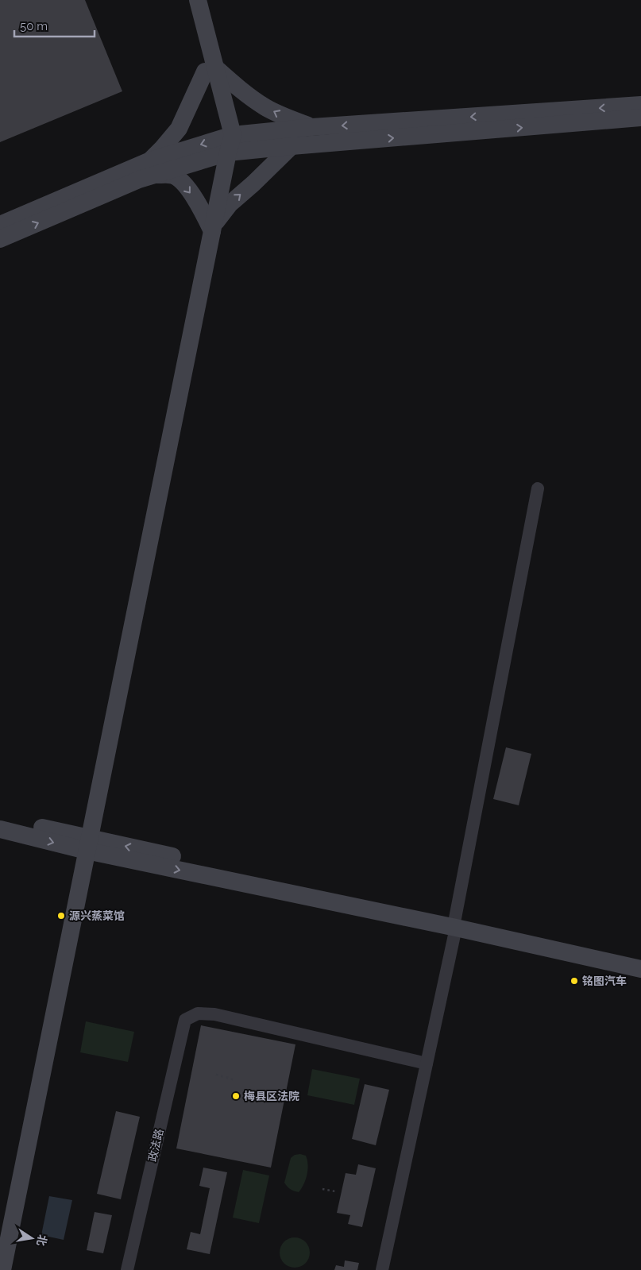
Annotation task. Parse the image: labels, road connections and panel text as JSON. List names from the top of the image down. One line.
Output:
{"streets":{"street":["政法路"]},"places":["源兴蒸菜馆","铭图汽车","梅县区法院"],"scale_bar":"50 m","north":"right"}
